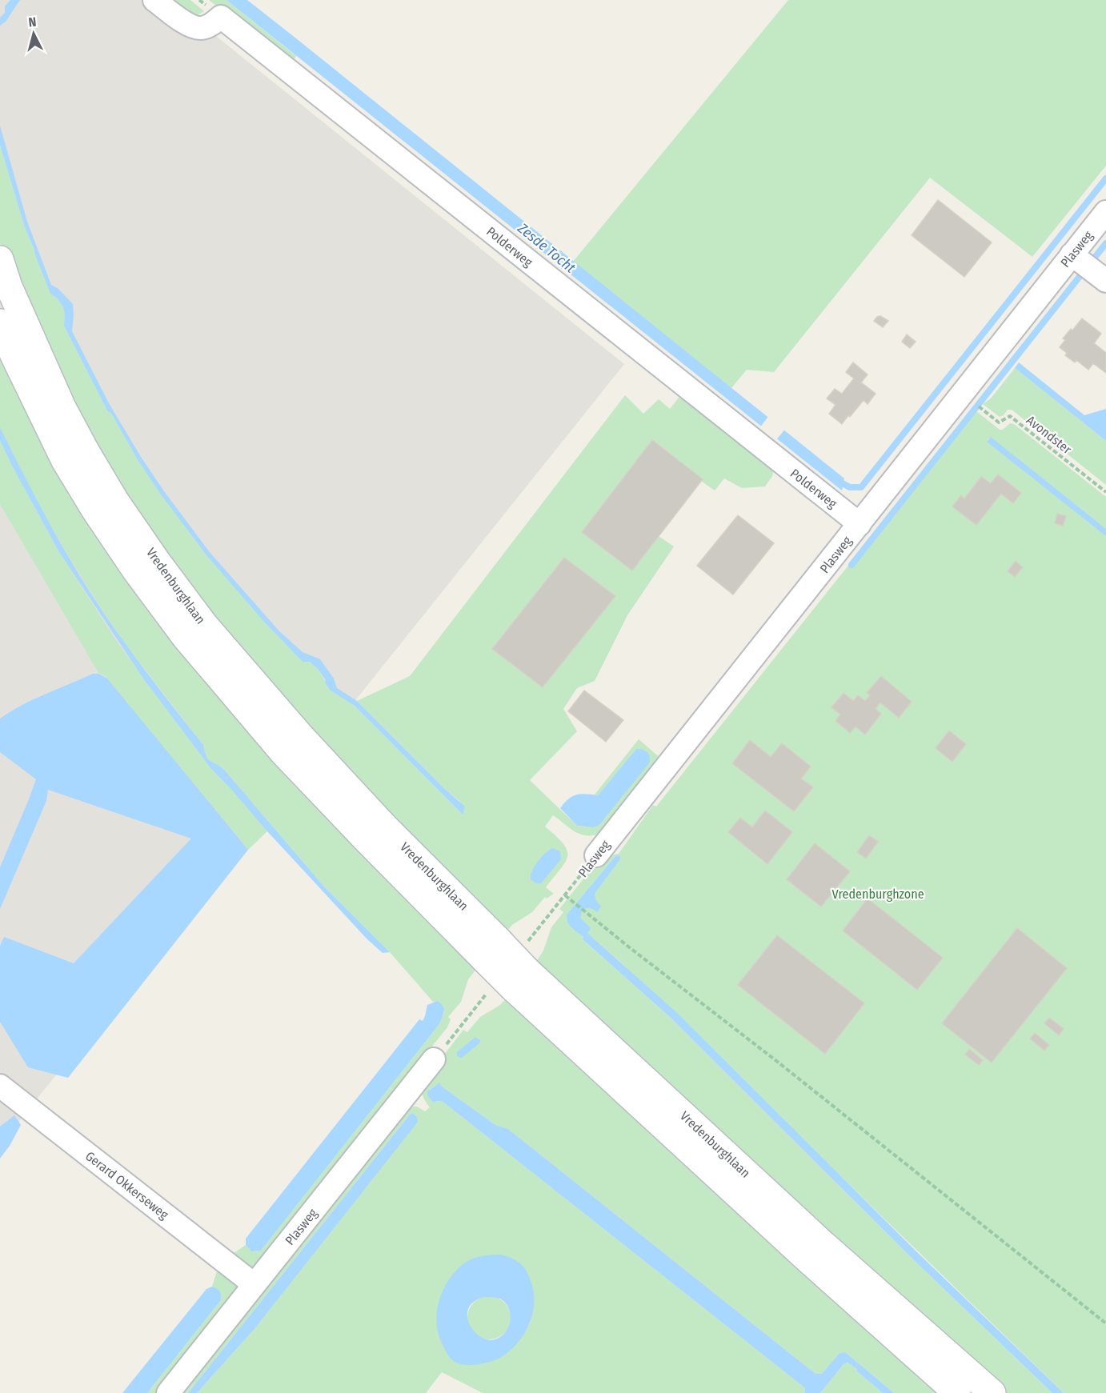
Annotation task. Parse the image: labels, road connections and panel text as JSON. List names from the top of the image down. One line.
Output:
{"streets":{"street":["Polderweg","Plasweg","Vredenburghlaan","Gerard Okkerseweg"],"path":["Avondster"]},"crossings":[["Polderweg","Plasweg"],["Plasweg","Gerard Okkerseweg"]],"water":["Zesde Tocht"],"parks":["Vredenburghzone"],"north":"top"}
